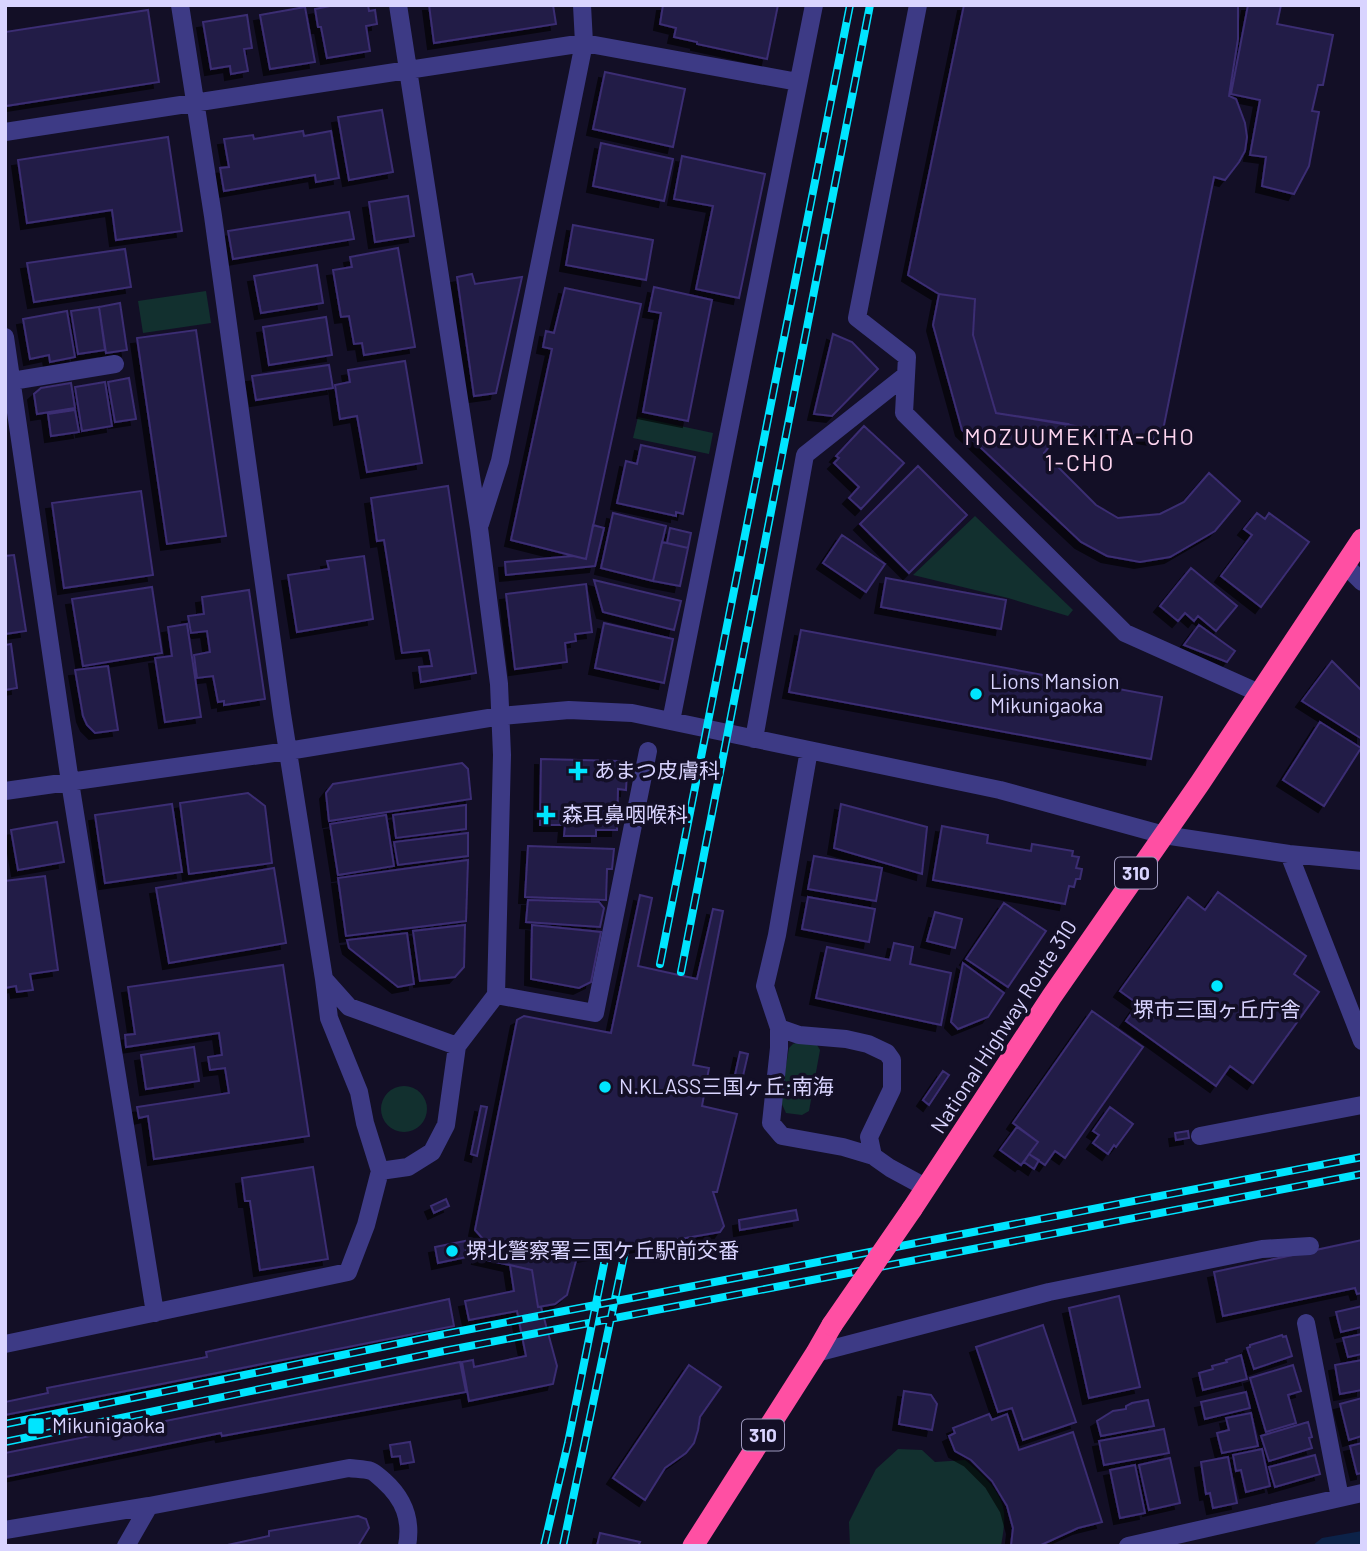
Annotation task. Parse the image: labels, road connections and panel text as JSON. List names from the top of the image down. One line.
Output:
{"streets":{"highway":["310","National Highway Route 310"]},"districts":["MOZUUMEKITA-CHO 1-CHO"],"places":{"other":["Lions Mansion Mikunigaoka","堺市三国ヶ丘庁舎","N.KLASS三国ヶ丘;南海","堺北警察署三国ケ丘駅前交番"],"health":["あまつ皮膚科","森耳鼻咽喉科"],"transit":["Mikunigaoka"]}}
